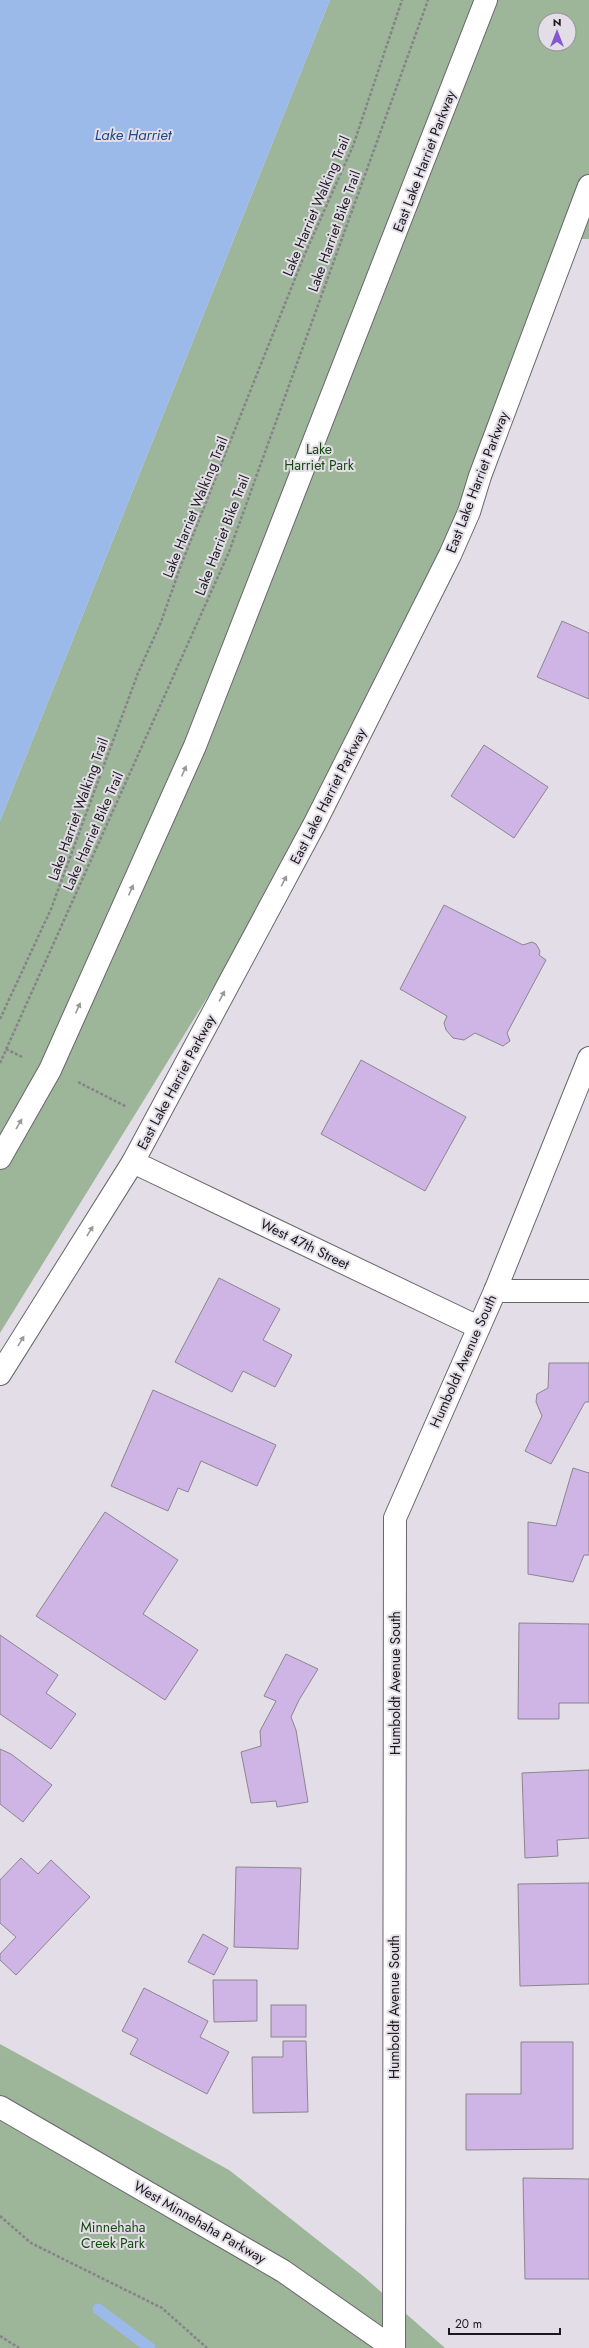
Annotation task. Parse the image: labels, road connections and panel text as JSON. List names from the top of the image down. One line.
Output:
{"streets":{"street":["East Lake Harriet Parkway","West 47th Street","Humboldt Avenue South","West Minnehaha Parkway"],"path":["Lake Harriet Walking Trail","Lake Harriet Bike Trail"]},"crossings":[["East Lake Harriet Parkway","West 47th Street"],["West 47th Street","Humboldt Avenue South"],["Humboldt Avenue South","West Minnehaha Parkway"]],"one_way":["East Lake Harriet Parkway"],"water":["Lake Harriet"],"parks":["Lake Harriet Park","Minnehaha Creek Park"],"scale_bar":"20 m","north":"top"}
